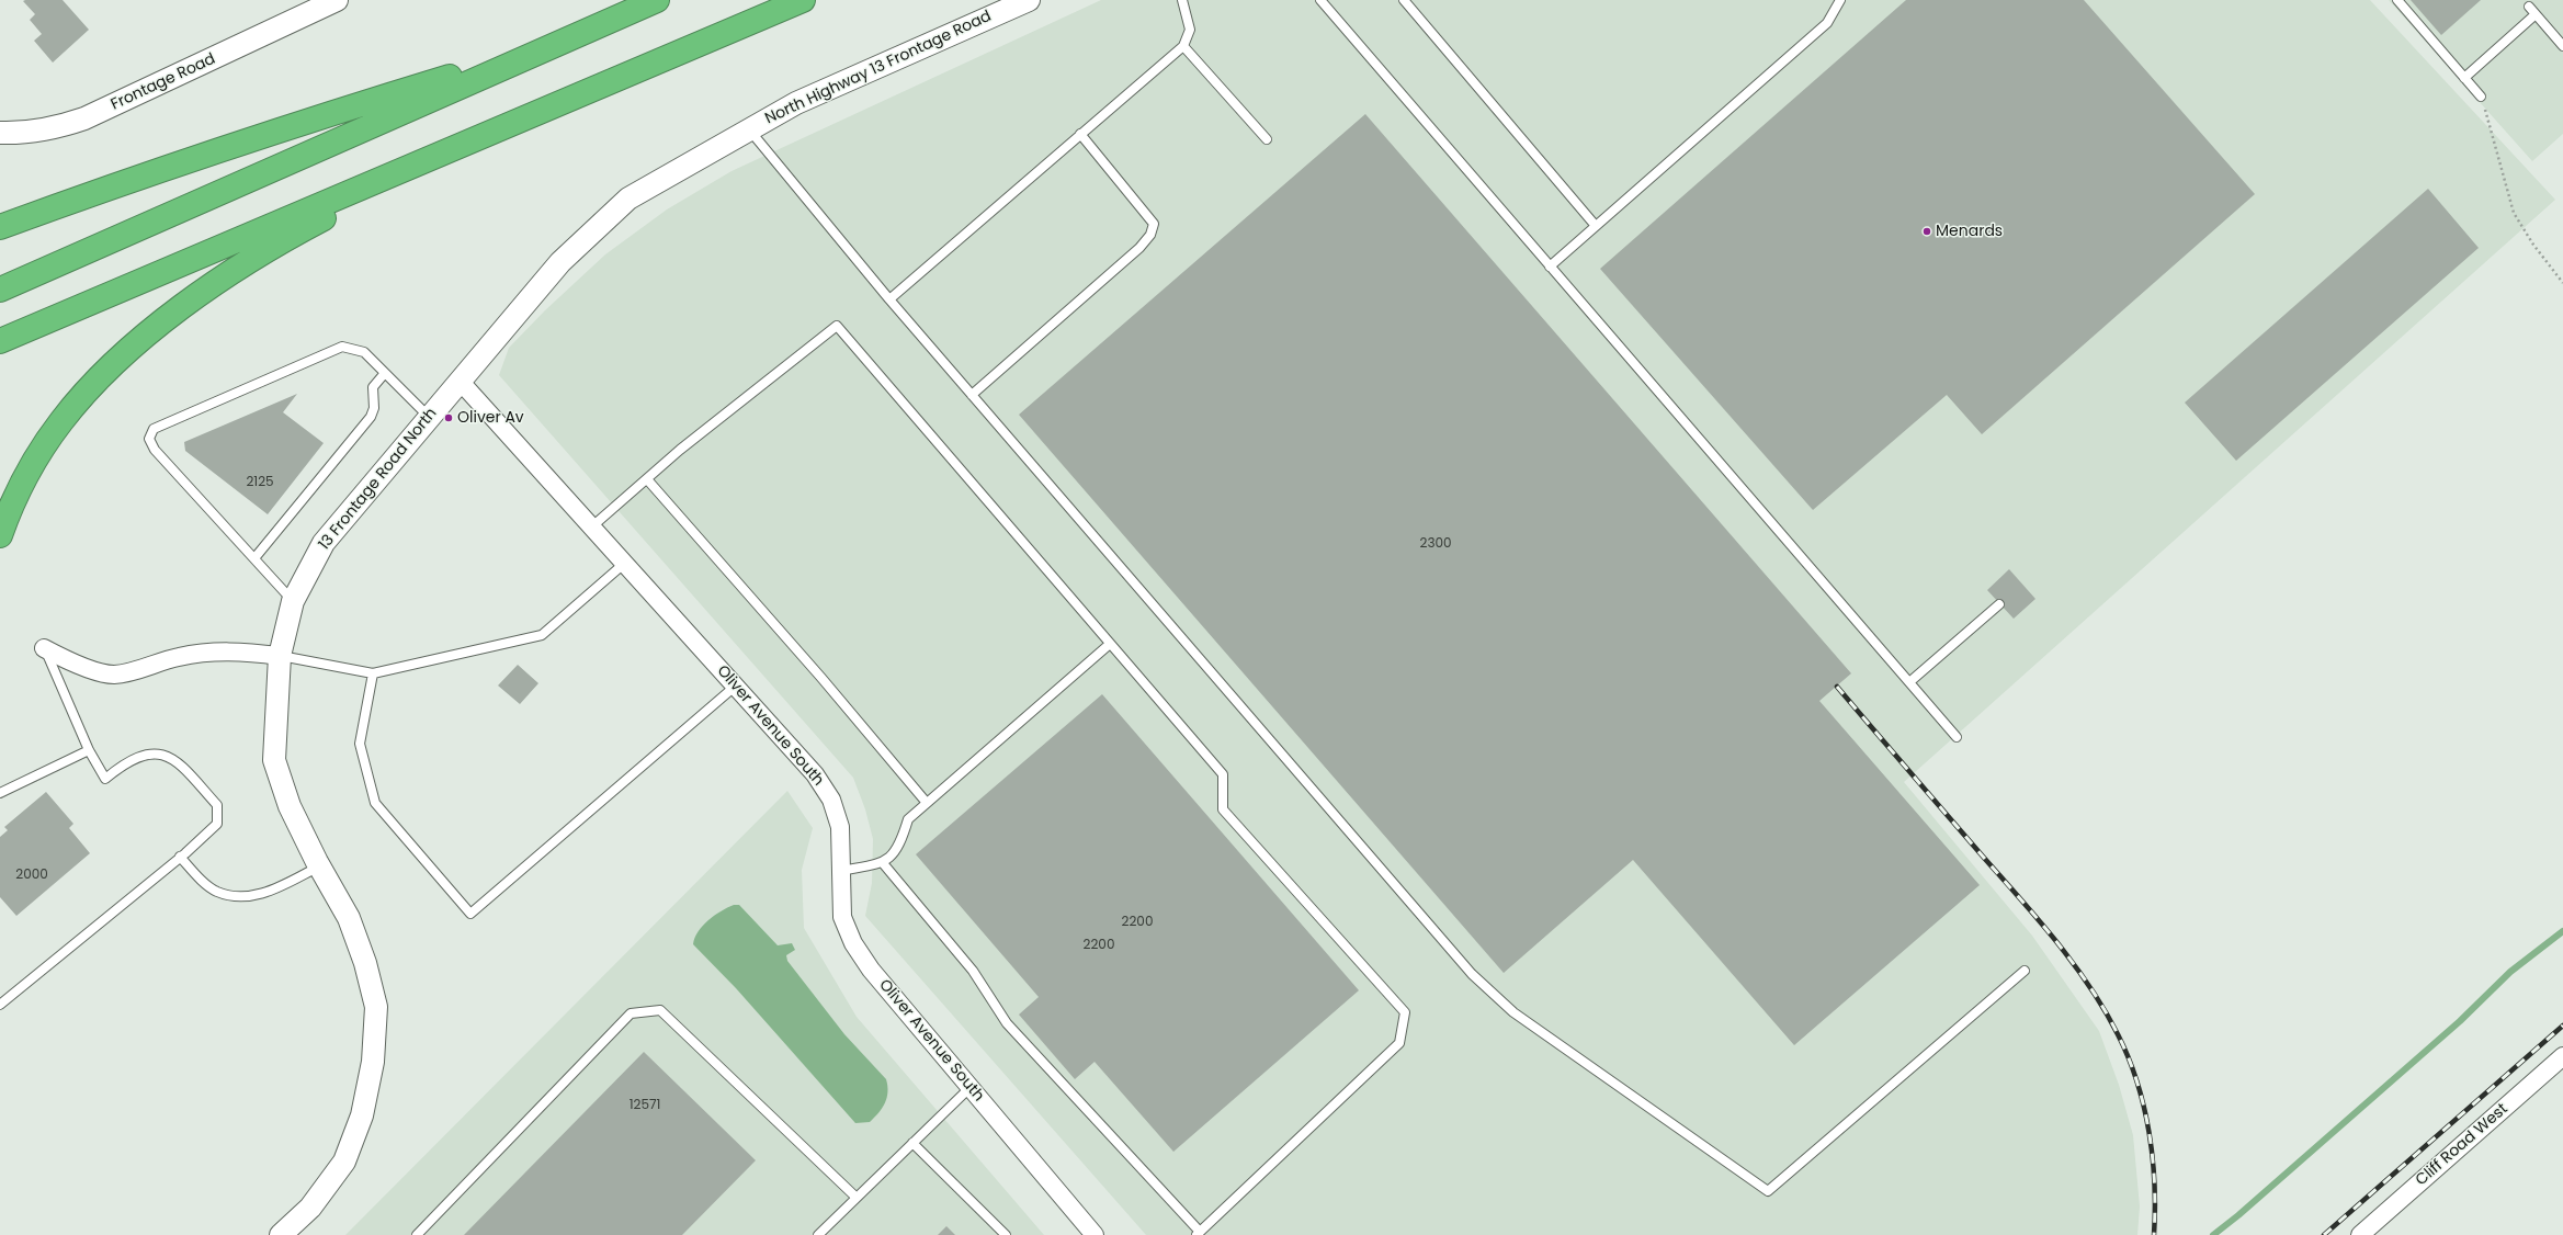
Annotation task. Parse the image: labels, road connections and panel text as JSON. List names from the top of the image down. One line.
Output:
{"streets":{"street":["North Highway 13 Frontage Road","Frontage Road","13 Frontage Road North","Oliver Avenue South","Cliff Road West"]},"crossings":[["North Highway 13 Frontage Road","13 Frontage Road North"],["13 Frontage Road North","Oliver Avenue South"]],"places":["Menards","Oliver Av"],"house_numbers":["2125","2300","2000","2200","2200","12571"]}
